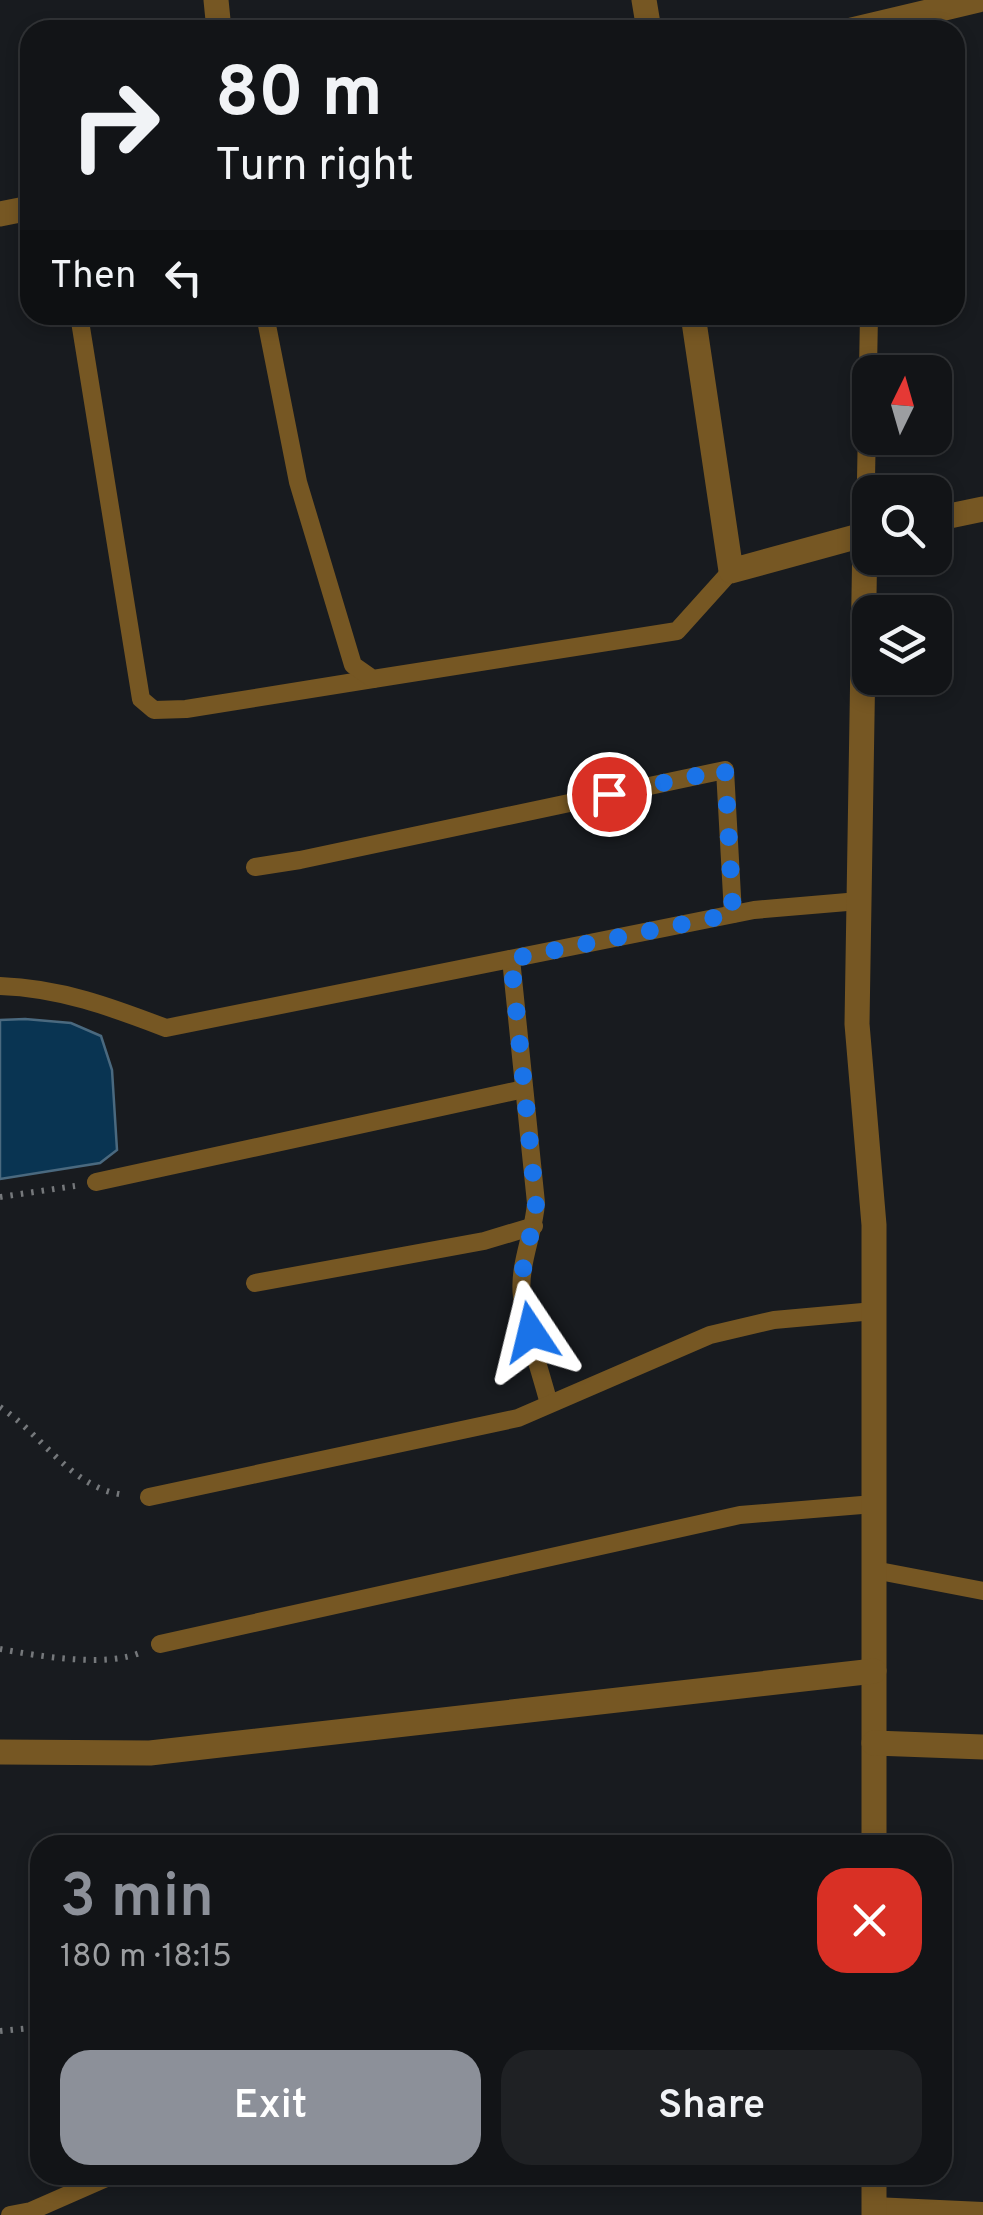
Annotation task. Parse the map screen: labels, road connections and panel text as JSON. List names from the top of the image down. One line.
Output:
{"north":"top","page":{"turn":["80 m","Turn right"],"then":"Then","heading":["3 min","180 m · 18:15"],"buttons":["Exit","Share"]}}
